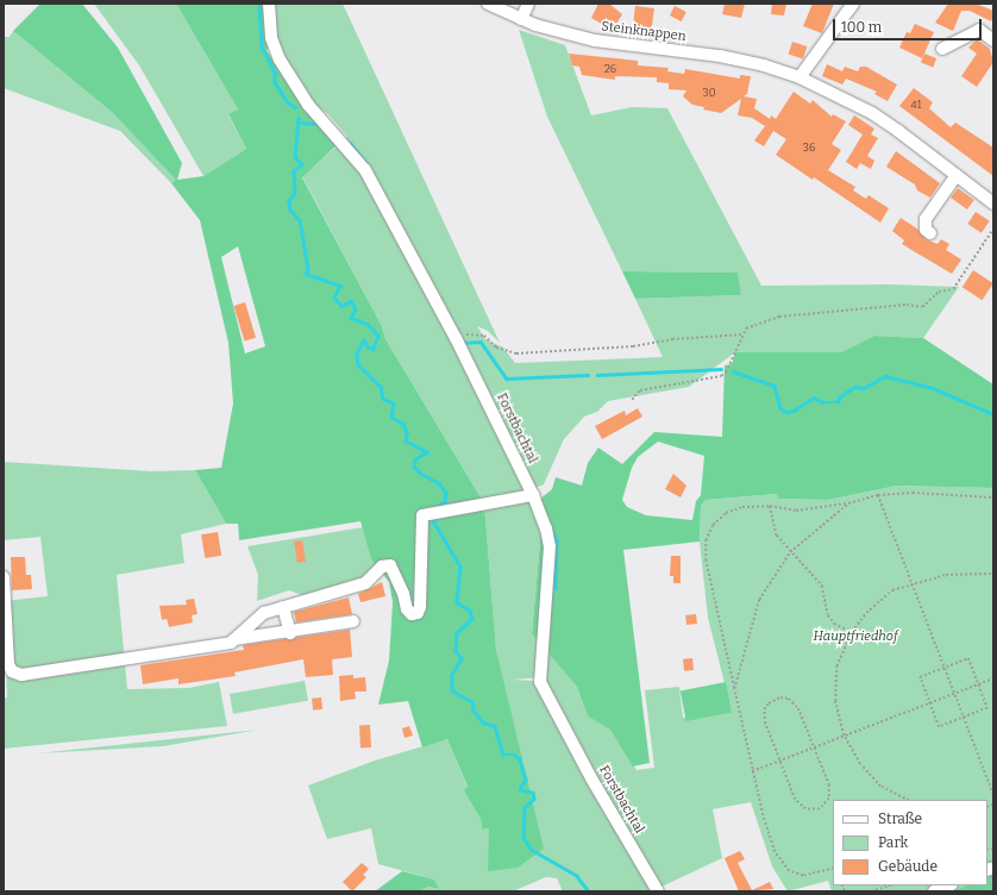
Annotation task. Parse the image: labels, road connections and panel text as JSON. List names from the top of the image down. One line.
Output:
{"streets":{"street":["Steinknappen","Forstbachtal"]},"parks":["Hauptfriedhof"],"house_numbers":["26","30","41","36"],"legend":["Straße","Park","Gebäude"],"scale_bar":"100 m"}
